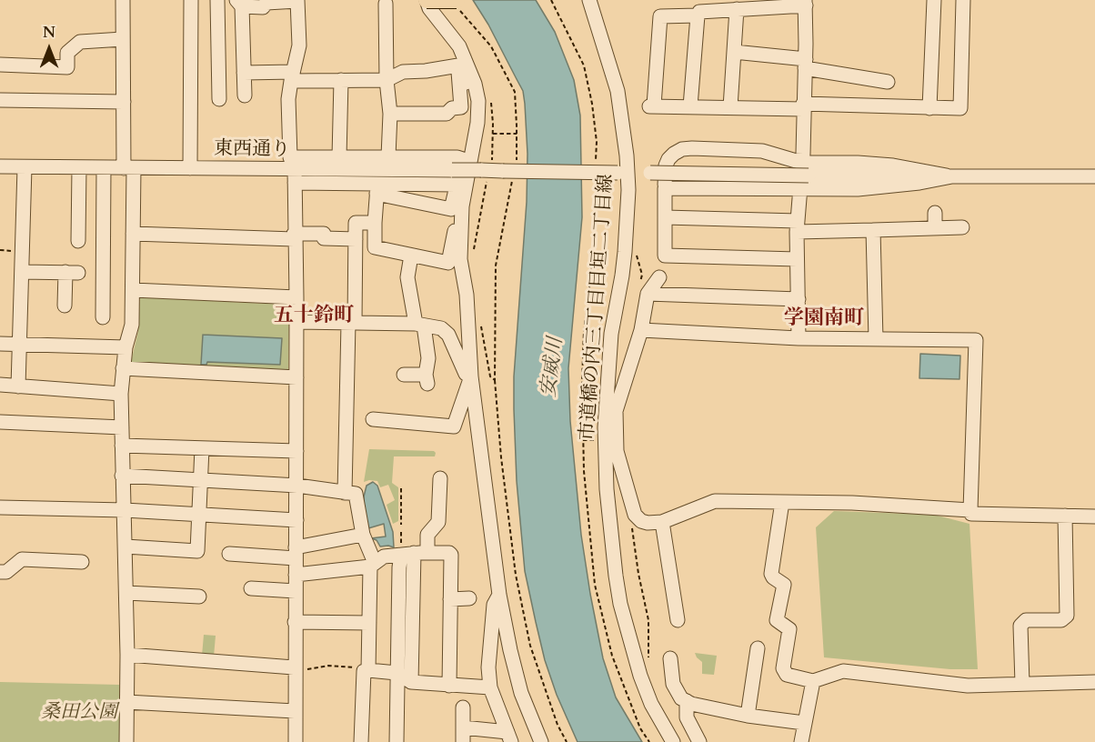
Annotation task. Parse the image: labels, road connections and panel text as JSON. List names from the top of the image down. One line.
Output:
{"streets":{"street":["東西通り","市道橋の内三丁目目垣二丁目線"]},"crossings":[["東西通り","市道橋の内三丁目目垣二丁目線"]],"districts":["五十鈴町","学園南町"],"water":["安威川"],"parks":["桑田公園"],"north":"top"}
